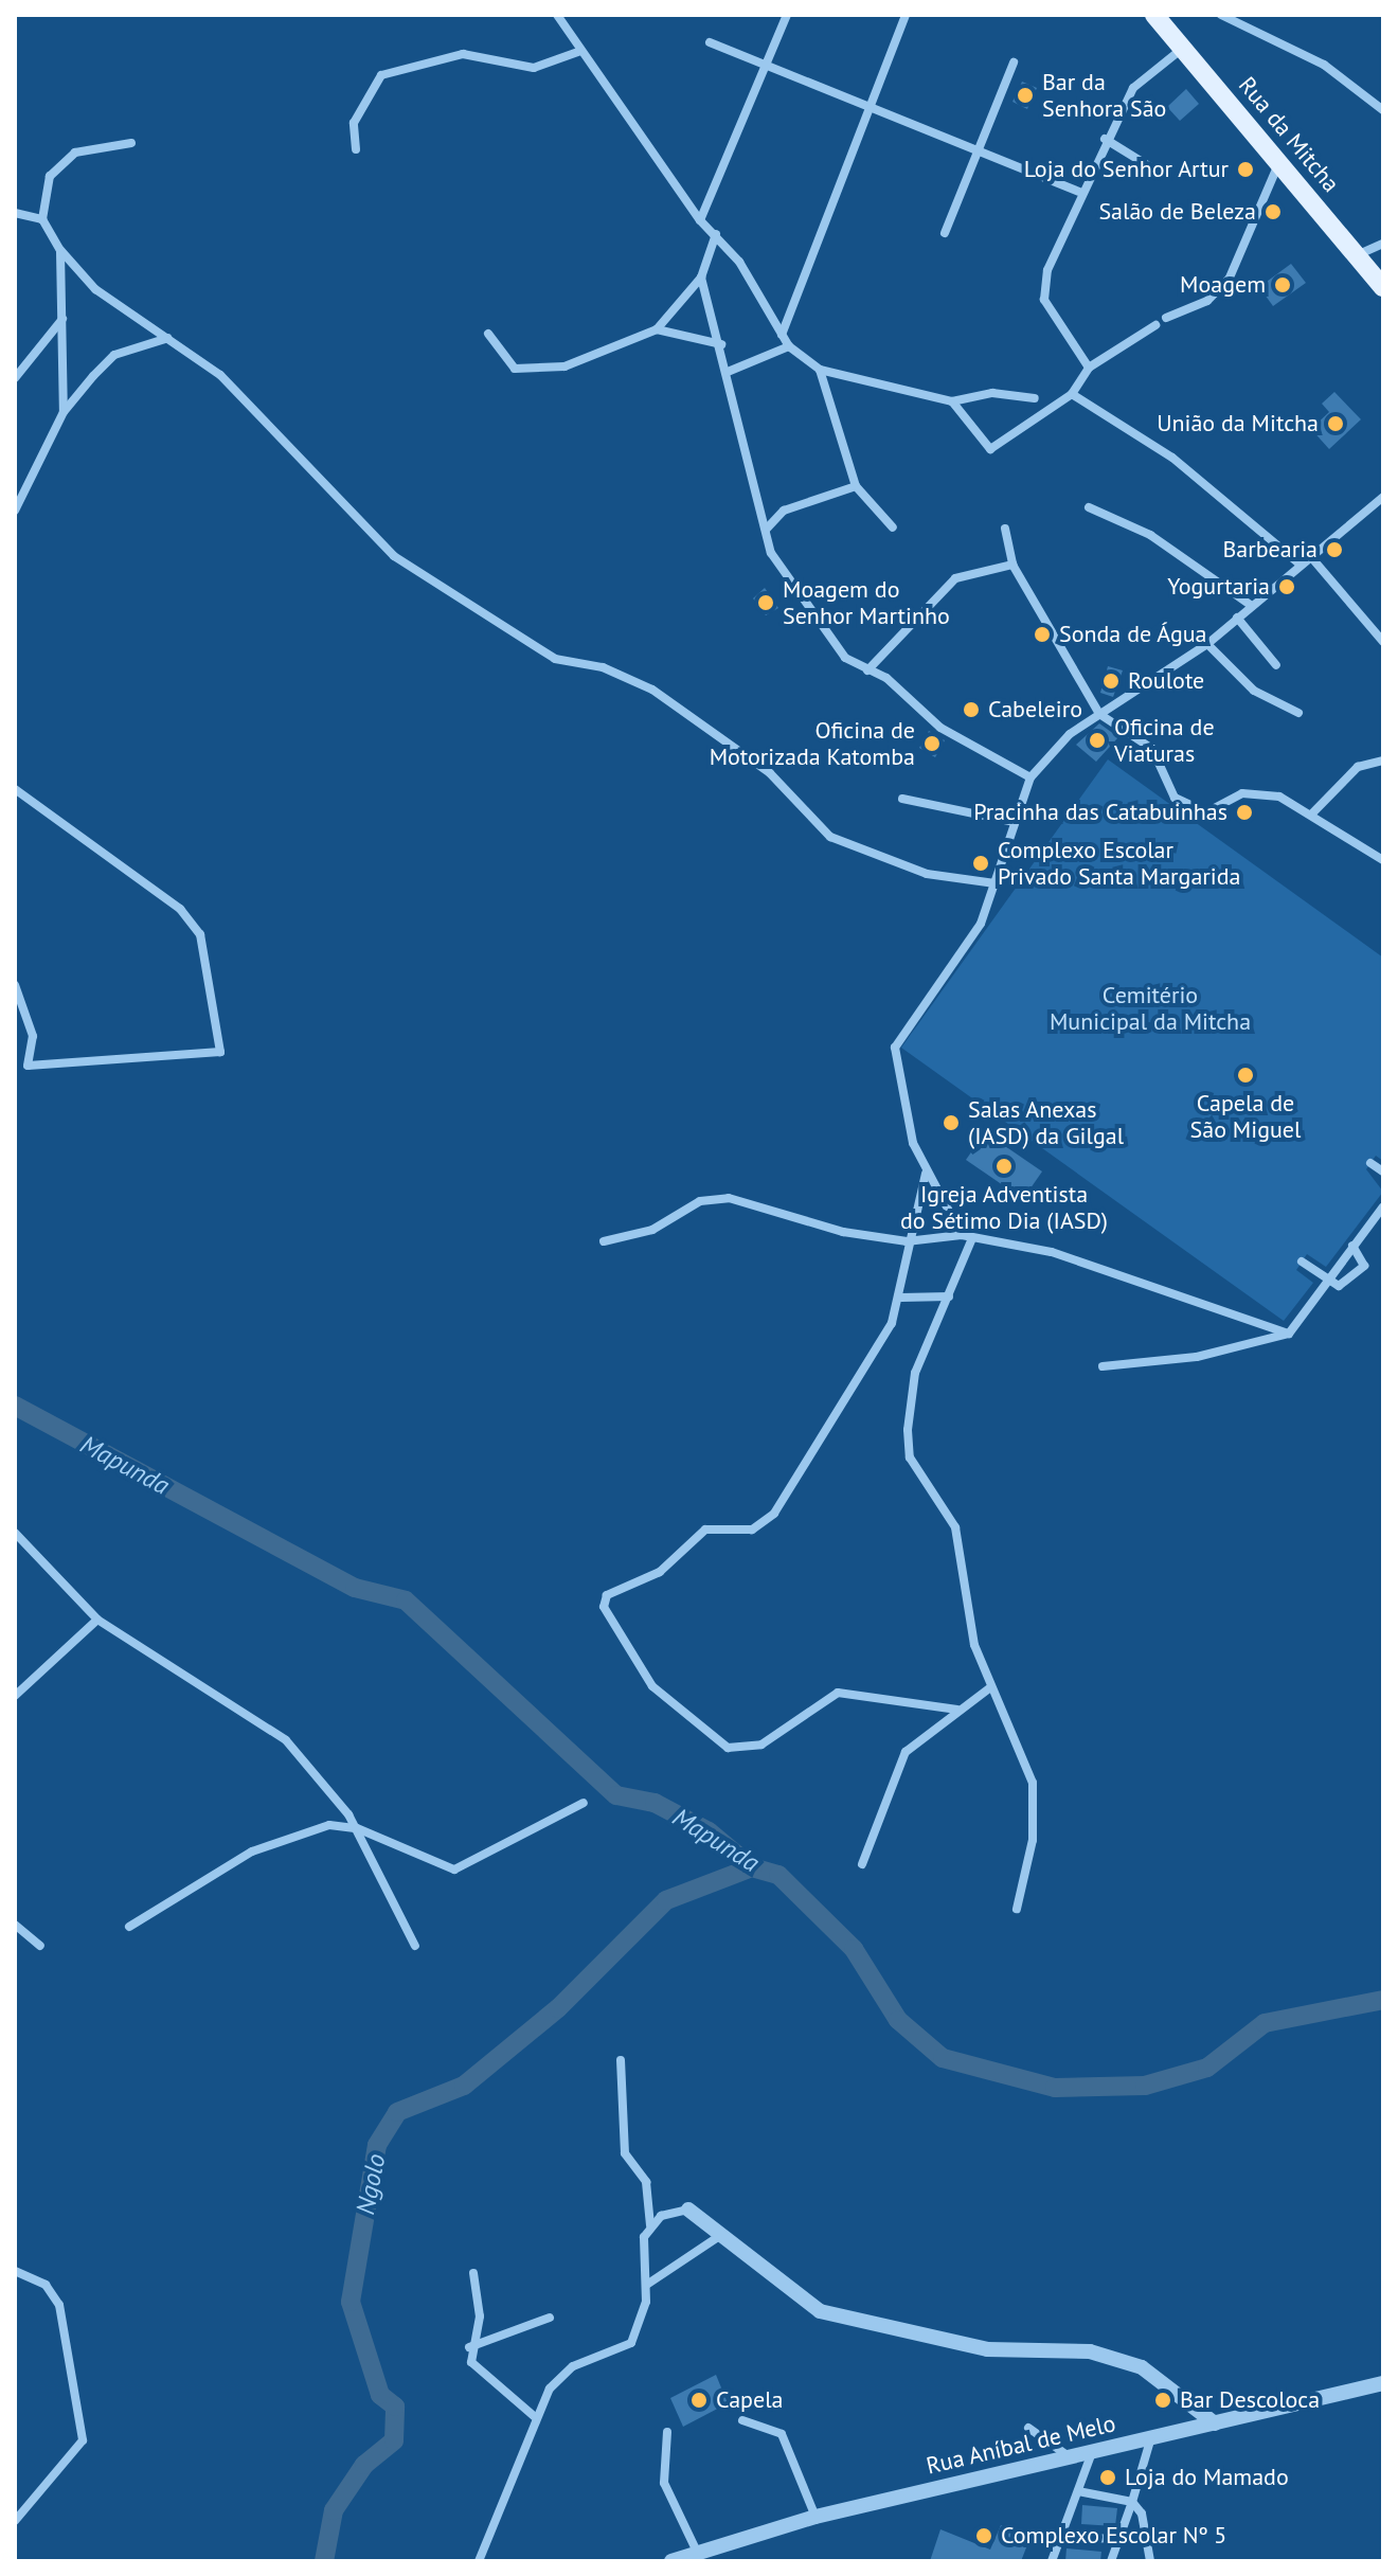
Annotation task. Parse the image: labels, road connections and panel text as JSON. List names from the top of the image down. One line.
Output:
{"streets":{"main road":["Rua da Mitcha"],"street":["Rua Aníbal de Melo"]},"water":["Mapunda","Ngolo"],"parks":["Cemitério Municipal da Mitcha"],"places":["Bar da Senhora São","Loja do Senhor Artur","Salão de Beleza","Moagem","União da Mitcha","Barbearia","Yogurtaria","Moagem do Senhor Martinho","Sonda de Água","Roulote","Cabeleiro","Oficina de Viaturas","Oficina de Motorizada Katomba","Pracinha das Catabuinhas","Complexo Escolar Privado Santa Margarida","Capela de São Miguel","Salas Anexas (IASD) da Gilgal","Igreja Adventista do Sétimo Dia (IASD)","Capela","Bar Descoloca","Loja do Mamado","Complexo Escolar Nº 5"]}
